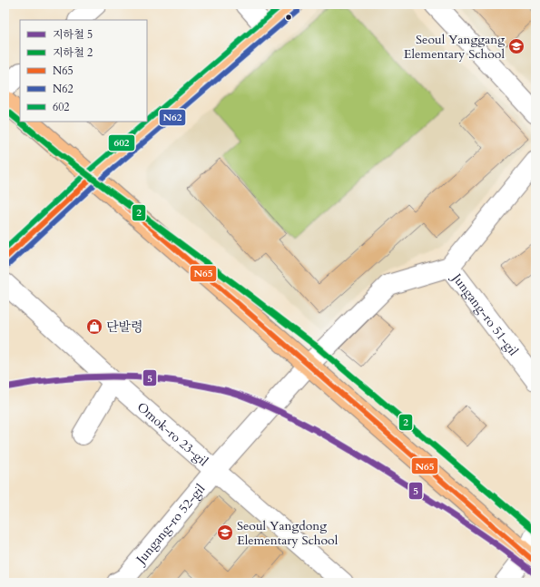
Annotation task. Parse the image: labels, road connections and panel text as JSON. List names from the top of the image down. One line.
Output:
{"streets":{"street":["Jungang-ro 51-gil","Omok-ro 23-gil","Jungang-ro 52-gil"]},"crossings":[["Jungang-ro 51-gil","Jungang-ro 52-gil"],["Omok-ro 23-gil","Jungang-ro 52-gil"]],"places":{"school or university":["Seoul Yanggang Elementary School","Seoul Yangdong Elementary School"],"shop":["단발령"]},"lines":["transit line 602","transit line N62","metro line 2","transit line N65","metro line 5"],"legend":["지하철 5","지하철 2","N65","N62","602"]}
